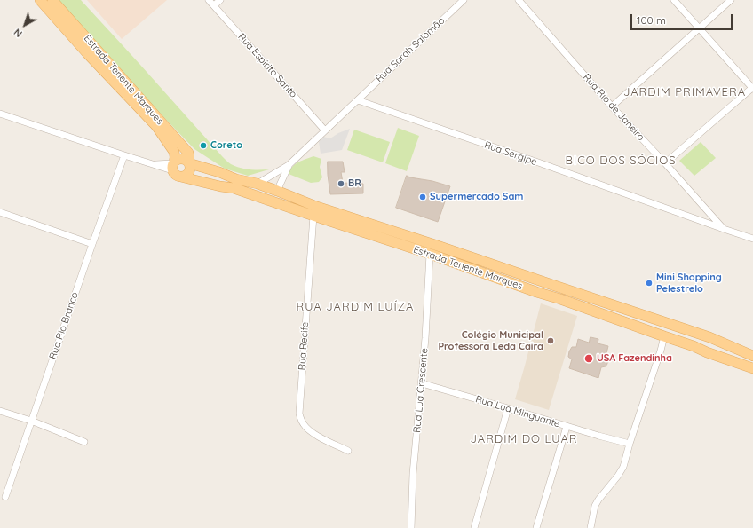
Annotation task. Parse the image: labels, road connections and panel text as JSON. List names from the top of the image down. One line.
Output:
{"streets":{"main road":["Estrada Tenente Marques"],"street":["Rua Sarah Salomão","Rua Espírito Santo","Rua Rio de Janeiro","Rua Sergipe","Rua Rio Branco","Rua Recife","Rua Lua Crescente","Rua Lua Minguante"]},"crossings":[["Rua Sarah Salomão","Rua Sergipe"],["Estrada Tenente Marques","Rua Recife"],["Estrada Tenente Marques","Rua Lua Crescente"],["Rua Rio de Janeiro","Rua Sergipe"],["Rua Lua Crescente","Rua Lua Minguante"]],"districts":["JARDIM PRIMAVERA","BICO DOS SÓCIOS","RUA JARDIM LUÍZA","JARDIM DO LUAR"],"places":["Coreto","BR","Supermercado Sam","Mini Shopping Pelestrelo","Colégio Municipal Professora Leda Caira","USA Fazendinha"],"scale_bar":"100 m","north":"bottom left"}
